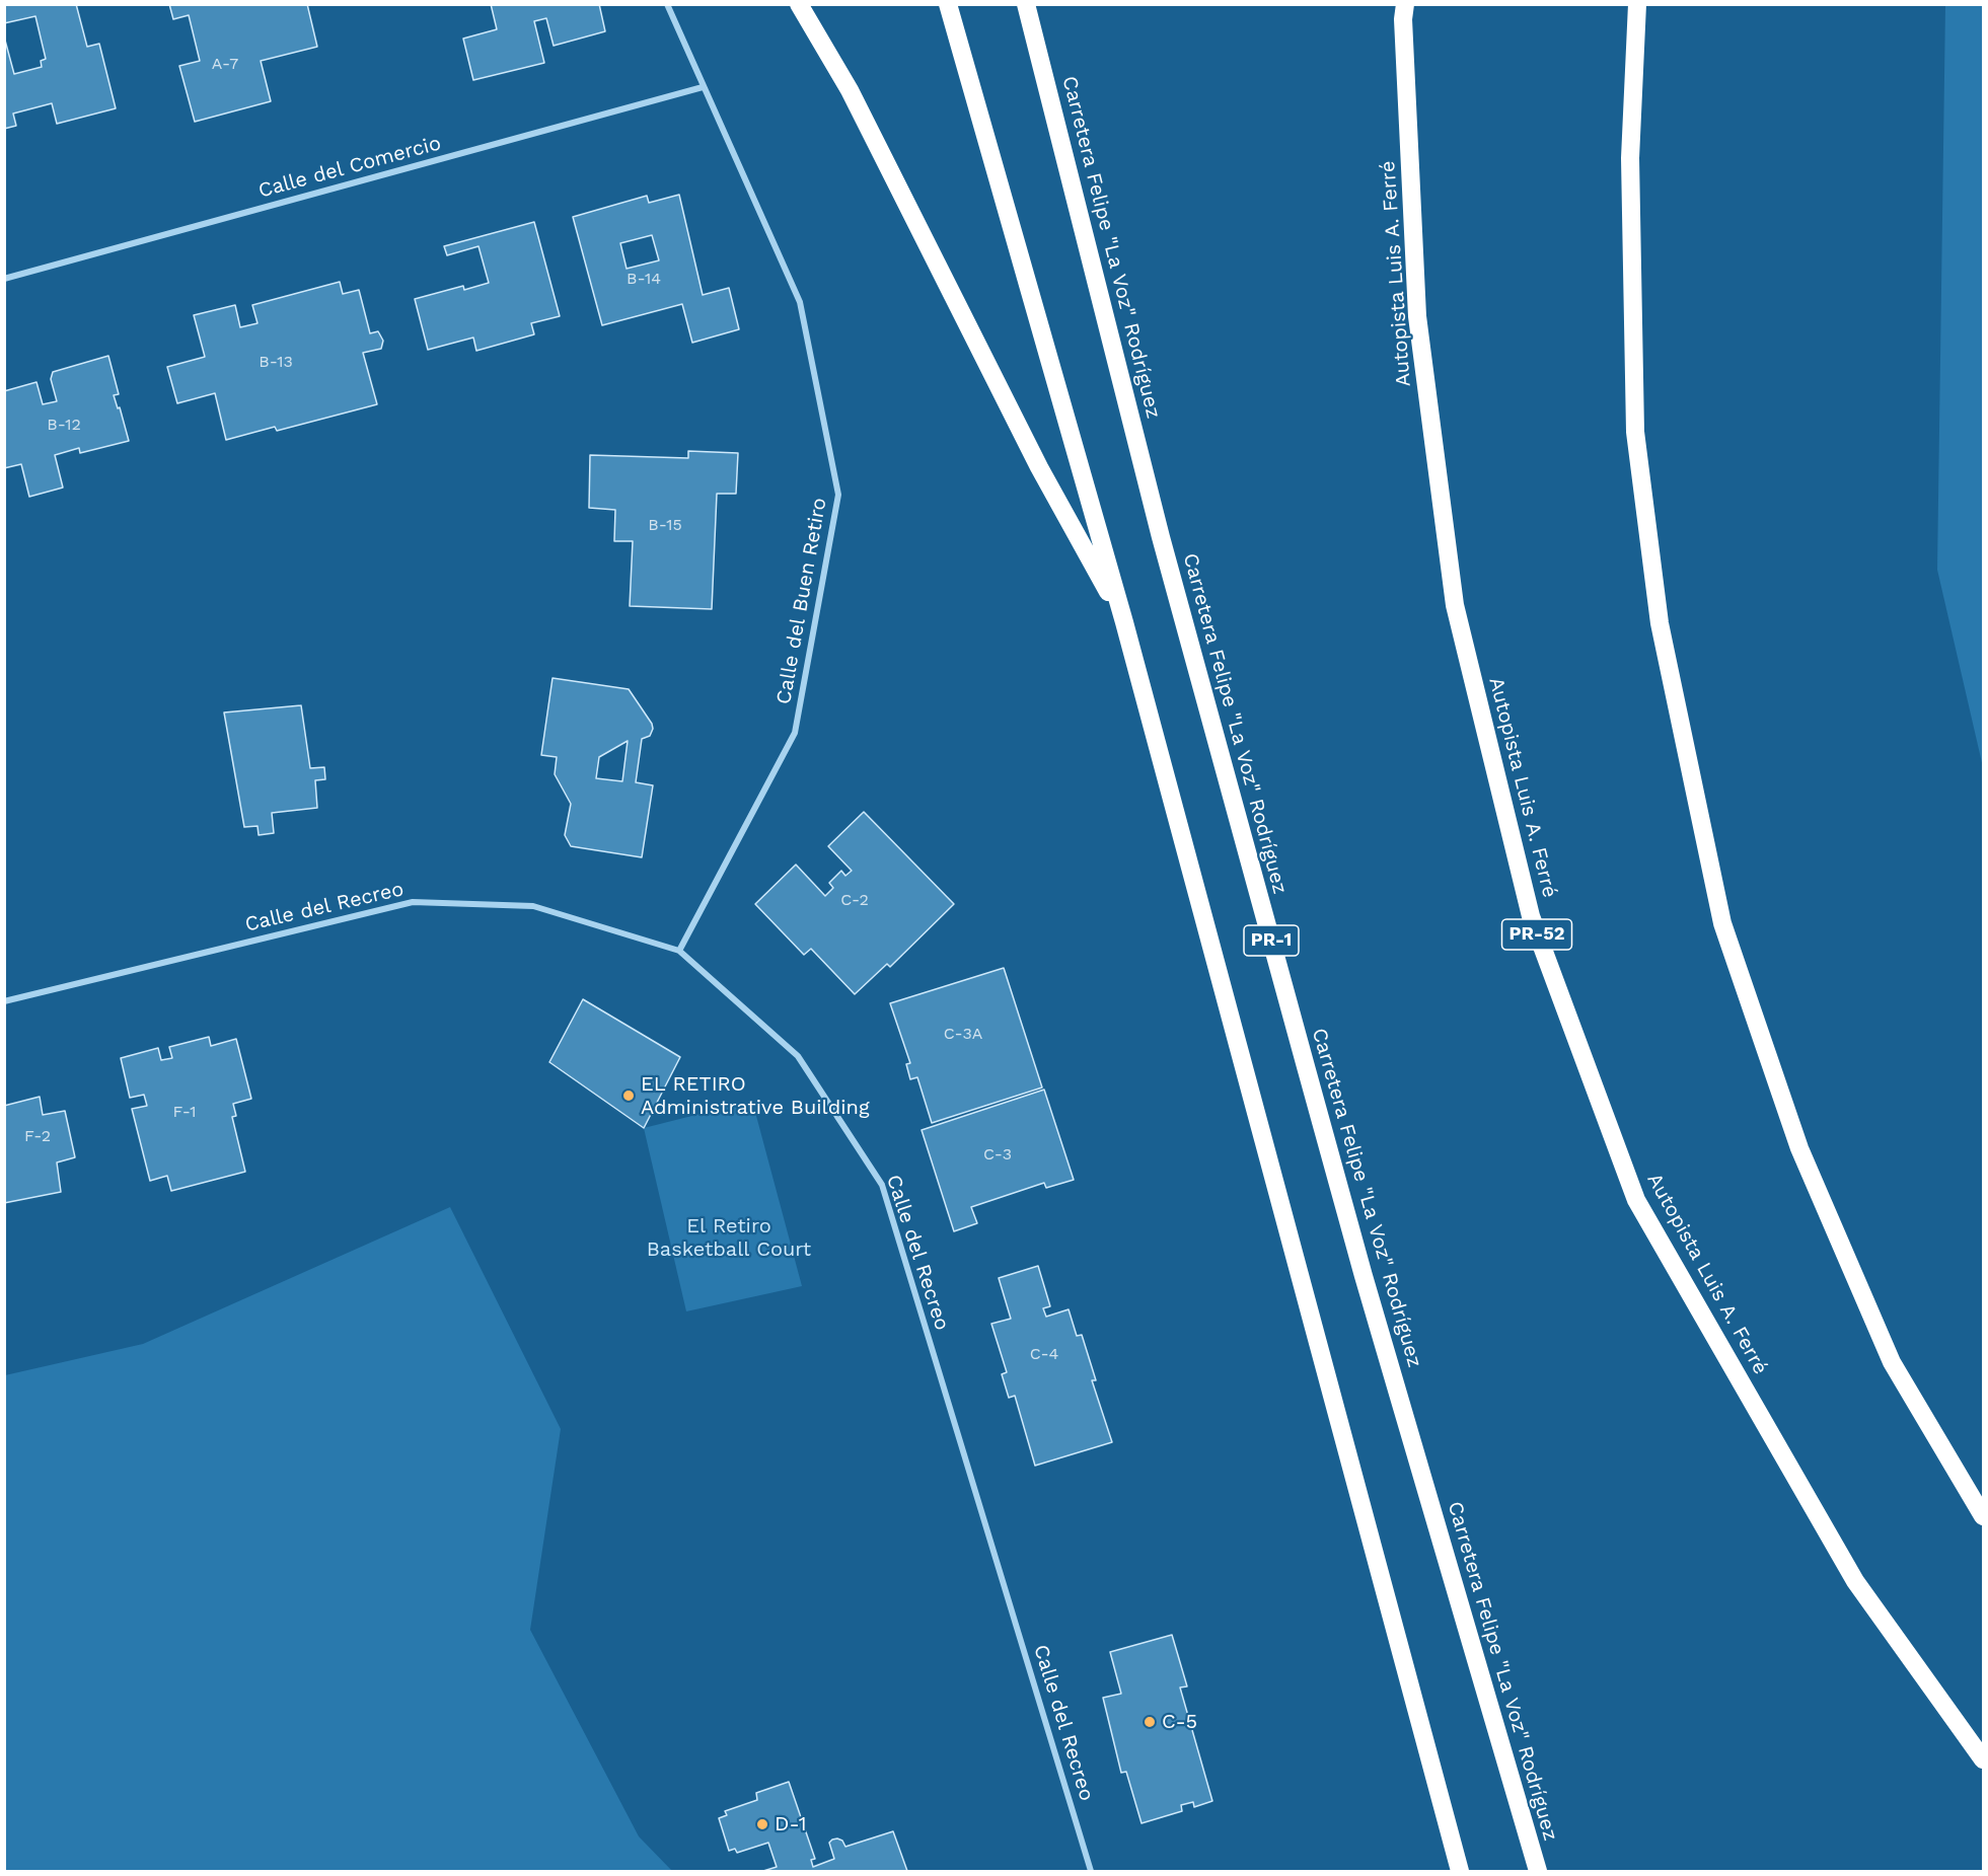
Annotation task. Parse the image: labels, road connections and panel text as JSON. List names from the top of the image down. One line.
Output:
{"streets":{"highway":["Carretera Felipe \"La Voz\" Rodríguez","Autopista Luis A. Ferré","PR-52","PR-1"],"street":["Calle del Comercio","Calle del Buen Retiro","Calle del Recreo"]},"crossings":[["Calle del Comercio","Calle del Buen Retiro"],["Calle del Buen Retiro","Calle del Recreo"]],"parks":["El Retiro Basketball Court"],"places":["EL RETIRO Administrative Building","C-5","D-1"],"house_numbers":["A-7","B-14","B-13","B-12","B-15","C-2","C-3A","F-1","F-2","C-3","C-4"]}
